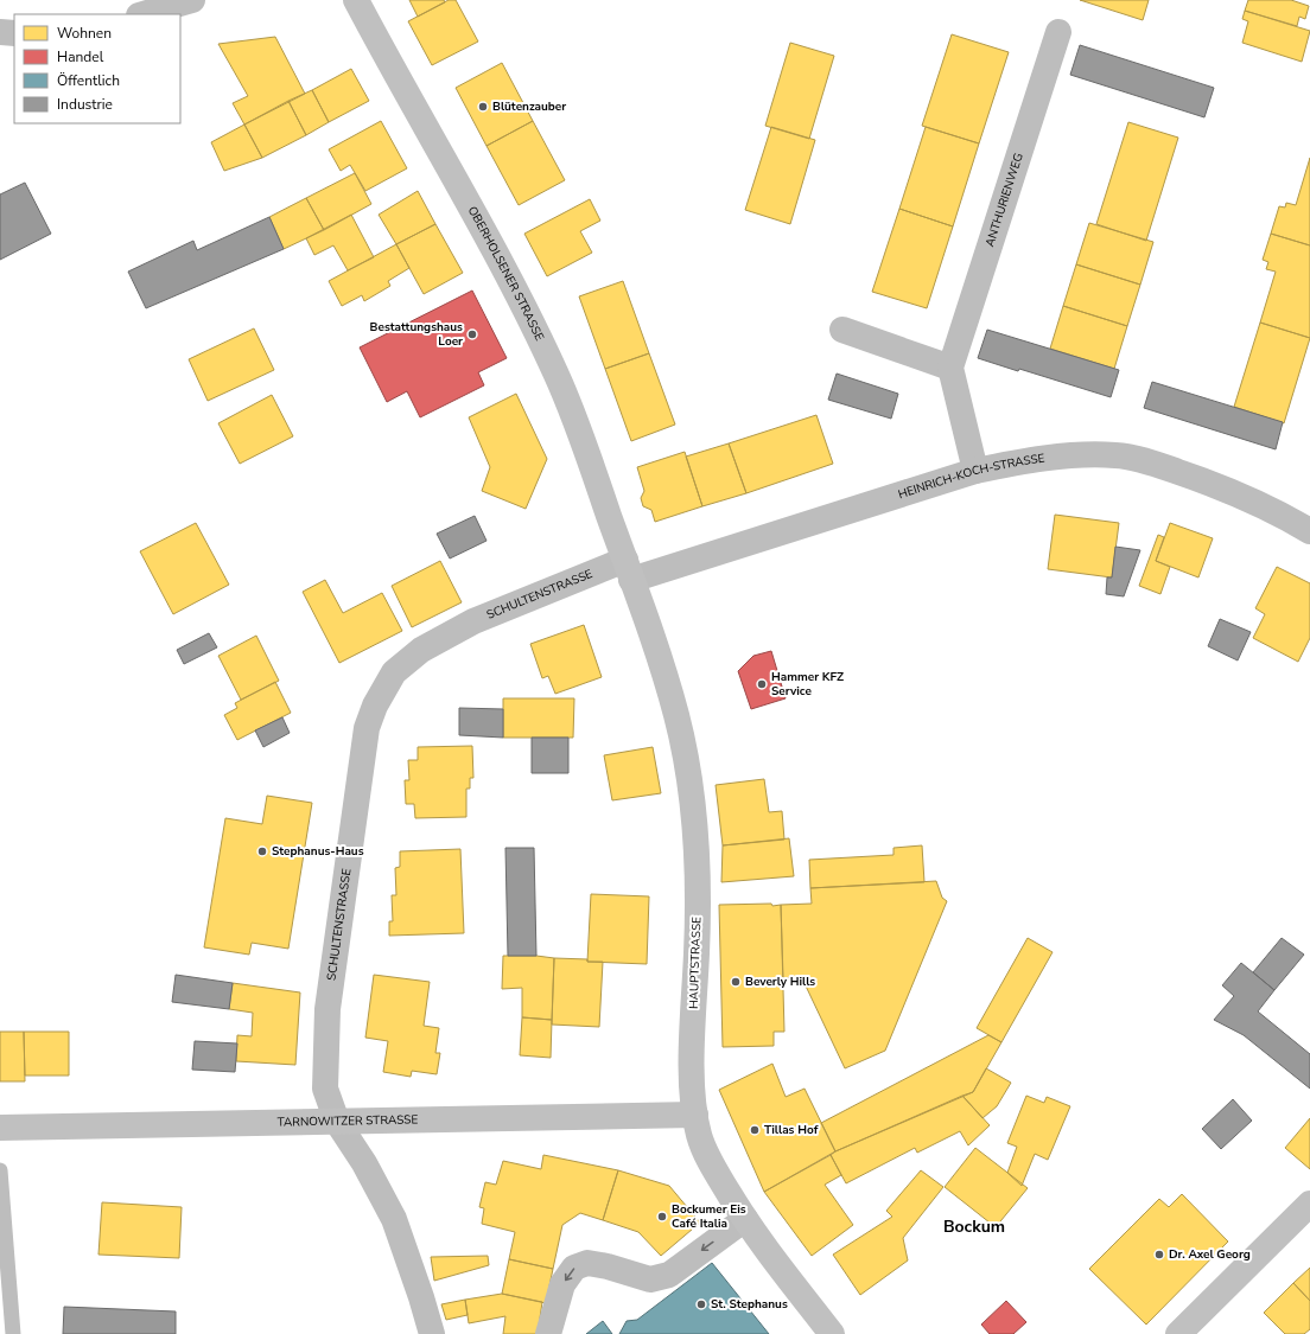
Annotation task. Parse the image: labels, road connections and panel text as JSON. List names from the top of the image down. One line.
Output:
{"streets":{"main road":["OBERHOLSENER STRASSE","HAUPTSTRASSE","TARNOWITZER STRASSE"],"street":["ANTHURIENWEG","HEINRICH-KOCH-STRASSE","SCHULTENSTRASSE"]},"crossings":[["OBERHOLSENER STRASSE","HEINRICH-KOCH-STRASSE"],["OBERHOLSENER STRASSE","SCHULTENSTRASSE"],["OBERHOLSENER STRASSE","HAUPTSTRASSE"],["HEINRICH-KOCH-STRASSE","SCHULTENSTRASSE"],["HEINRICH-KOCH-STRASSE","HAUPTSTRASSE"],["SCHULTENSTRASSE","HAUPTSTRASSE"],["SCHULTENSTRASSE","TARNOWITZER STRASSE"],["HAUPTSTRASSE","TARNOWITZER STRASSE"]],"districts":["Bockum"],"places":["Blütenzauber","Bestattungshaus Loer","Hammer KFZ Service","Stephanus-Haus","Beverly Hills","Tillas Hof","Bockumer Eis Café Italia","Dr. Axel Georg","St. Stephanus"],"legend":["Wohnen","Handel","Öffentlich","Industrie"]}
